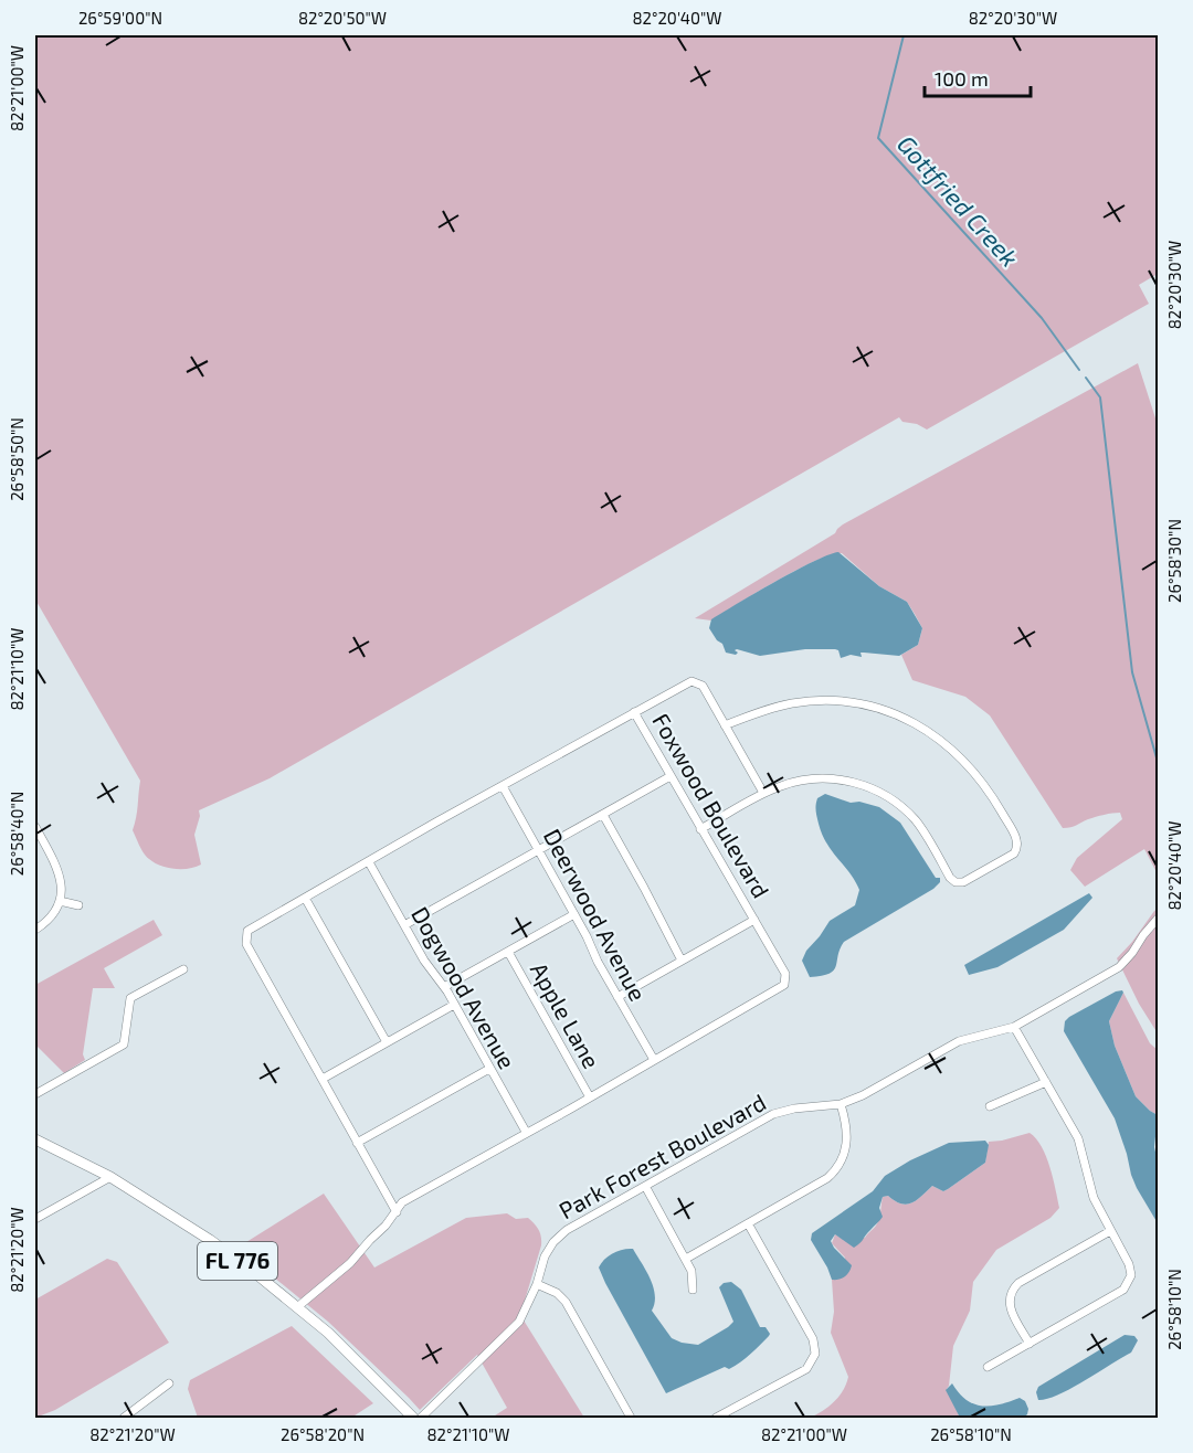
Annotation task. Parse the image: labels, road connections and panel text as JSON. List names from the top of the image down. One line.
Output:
{"streets":{"main road":["FL 776"],"street":["Foxwood Boulevard","Deerwood Avenue","Dogwood Avenue","Apple Lane","Park Forest Boulevard"]},"crossings":[["Foxwood Boulevard","Deerwood Avenue"],["Foxwood Boulevard","Dogwood Avenue"],["Foxwood Boulevard","Apple Lane"],["Foxwood Boulevard","FL 776"]],"water":["Gottfried Creek"],"scale_bar":"100 m","coordinates":["26°59'00\"N","82°20'50\"W","82°20'40\"W","82°20'30\"W","82°21'00\"W","26°58'50\"N","26°58'30\"N","82°21'10\"W","26°58'40\"N","82°21'20\"W","26°58'10\"N","26°58'20\"N"]}
